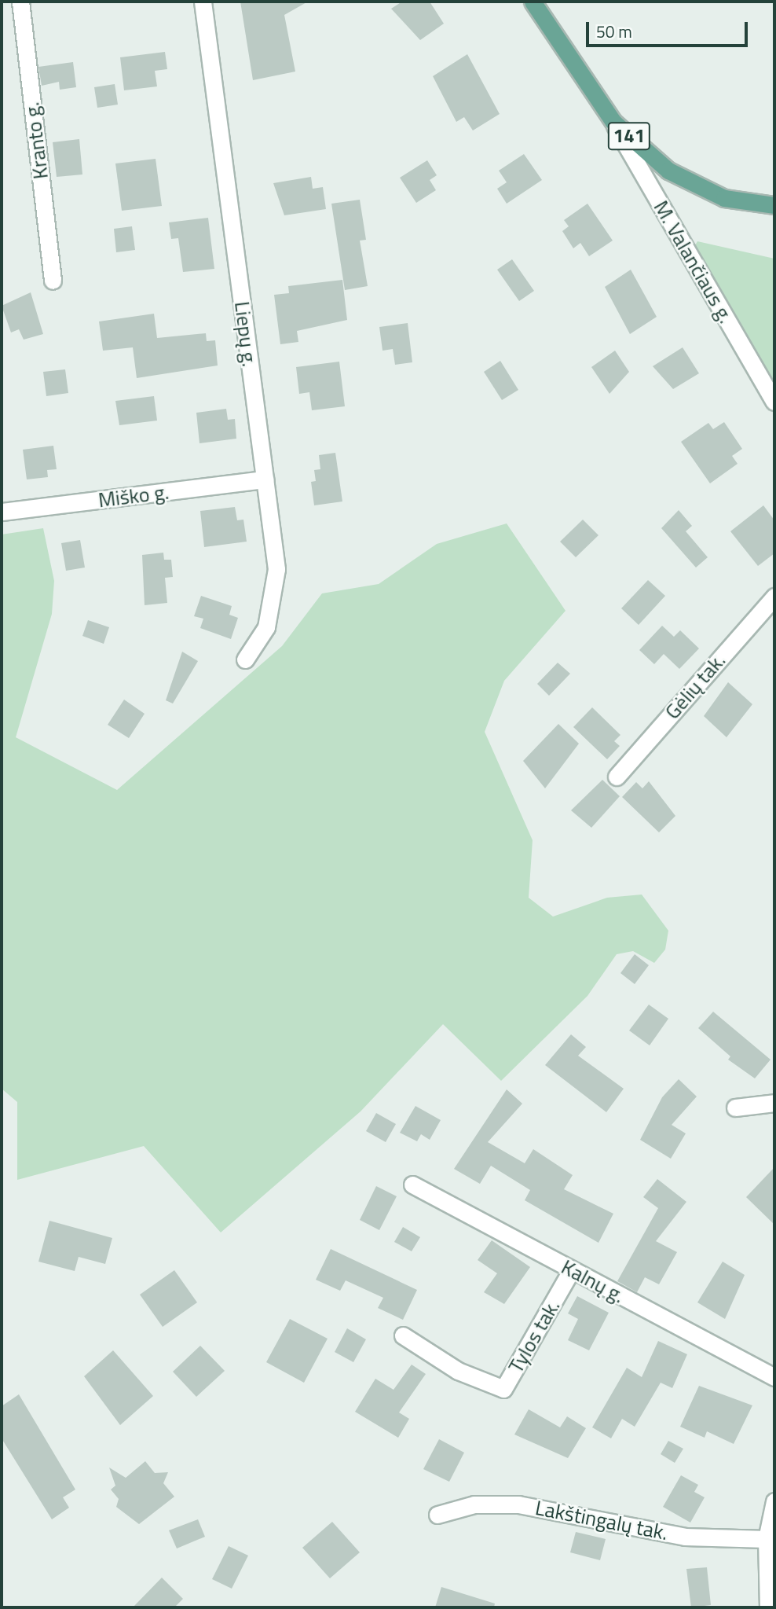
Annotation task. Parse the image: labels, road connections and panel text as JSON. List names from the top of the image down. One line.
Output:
{"streets":{"main road":["141"],"street":["Kranto g.","M. Valančiaus g.","Liepų g.","Miško g.","Gėlių tak.","Kalnų g.","Tylos tak.","Lakštingalų tak."]},"crossings":[["141","M. Valančiaus g."],["Liepų g.","Miško g."],["Kalnų g.","Tylos tak."]],"scale_bar":"50 m"}
